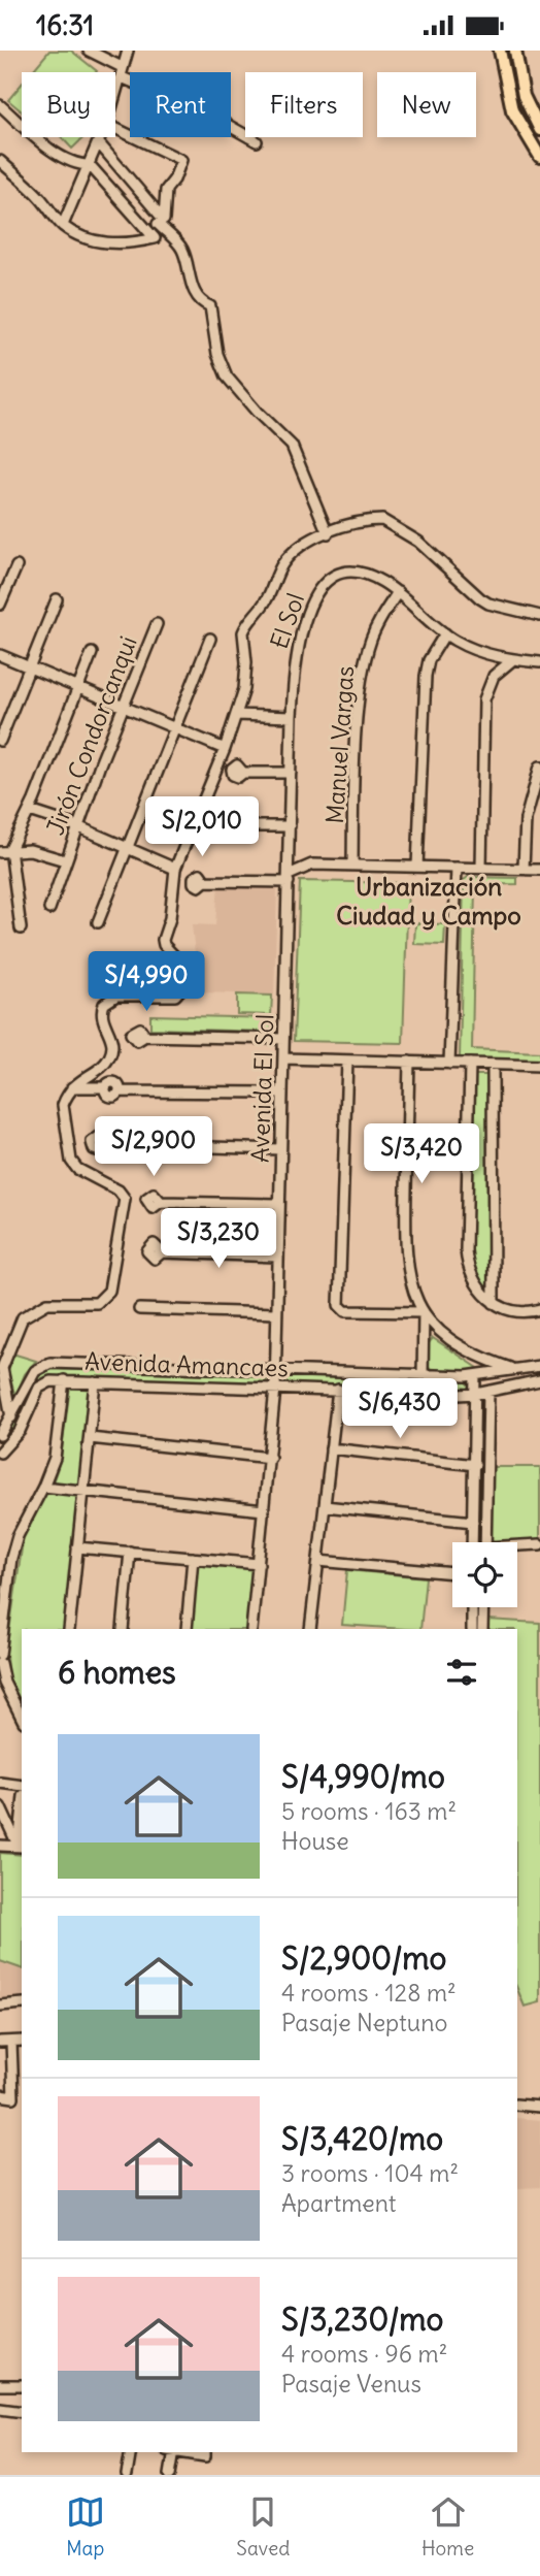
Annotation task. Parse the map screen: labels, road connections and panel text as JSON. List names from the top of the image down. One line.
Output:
{"streets":{"street":["El Sol","Jirón Condorcanqui","Manuel Vargas","Avenida El Sol","Avenida Amancaes"]},"crossings":[["El Sol","Manuel Vargas"],["El Sol","Avenida El Sol"],["Avenida El Sol","Avenida Amancaes"]],"districts":["Urbanización Ciudad y Campo"],"page":{"status":"16:31","chip":["Buy","Rent","Filters","New"],"price":["S/2,010","S/4,990","S/2,900","S/3,420","S/3,230","S/6,430"],"heading":"6 homes","list":[{"name":"S/4,990/mo","note":"5 rooms · 163 m² · House"},{"name":"S/2,900/mo","note":"4 rooms · 128 m² · Pasaje Neptuno"},{"name":"S/3,420/mo","note":"3 rooms · 104 m² · Apartment"},{"name":"S/3,230/mo","note":"4 rooms · 96 m² · Pasaje Venus"}],"tabs":["Map","Saved","Home"]}}
